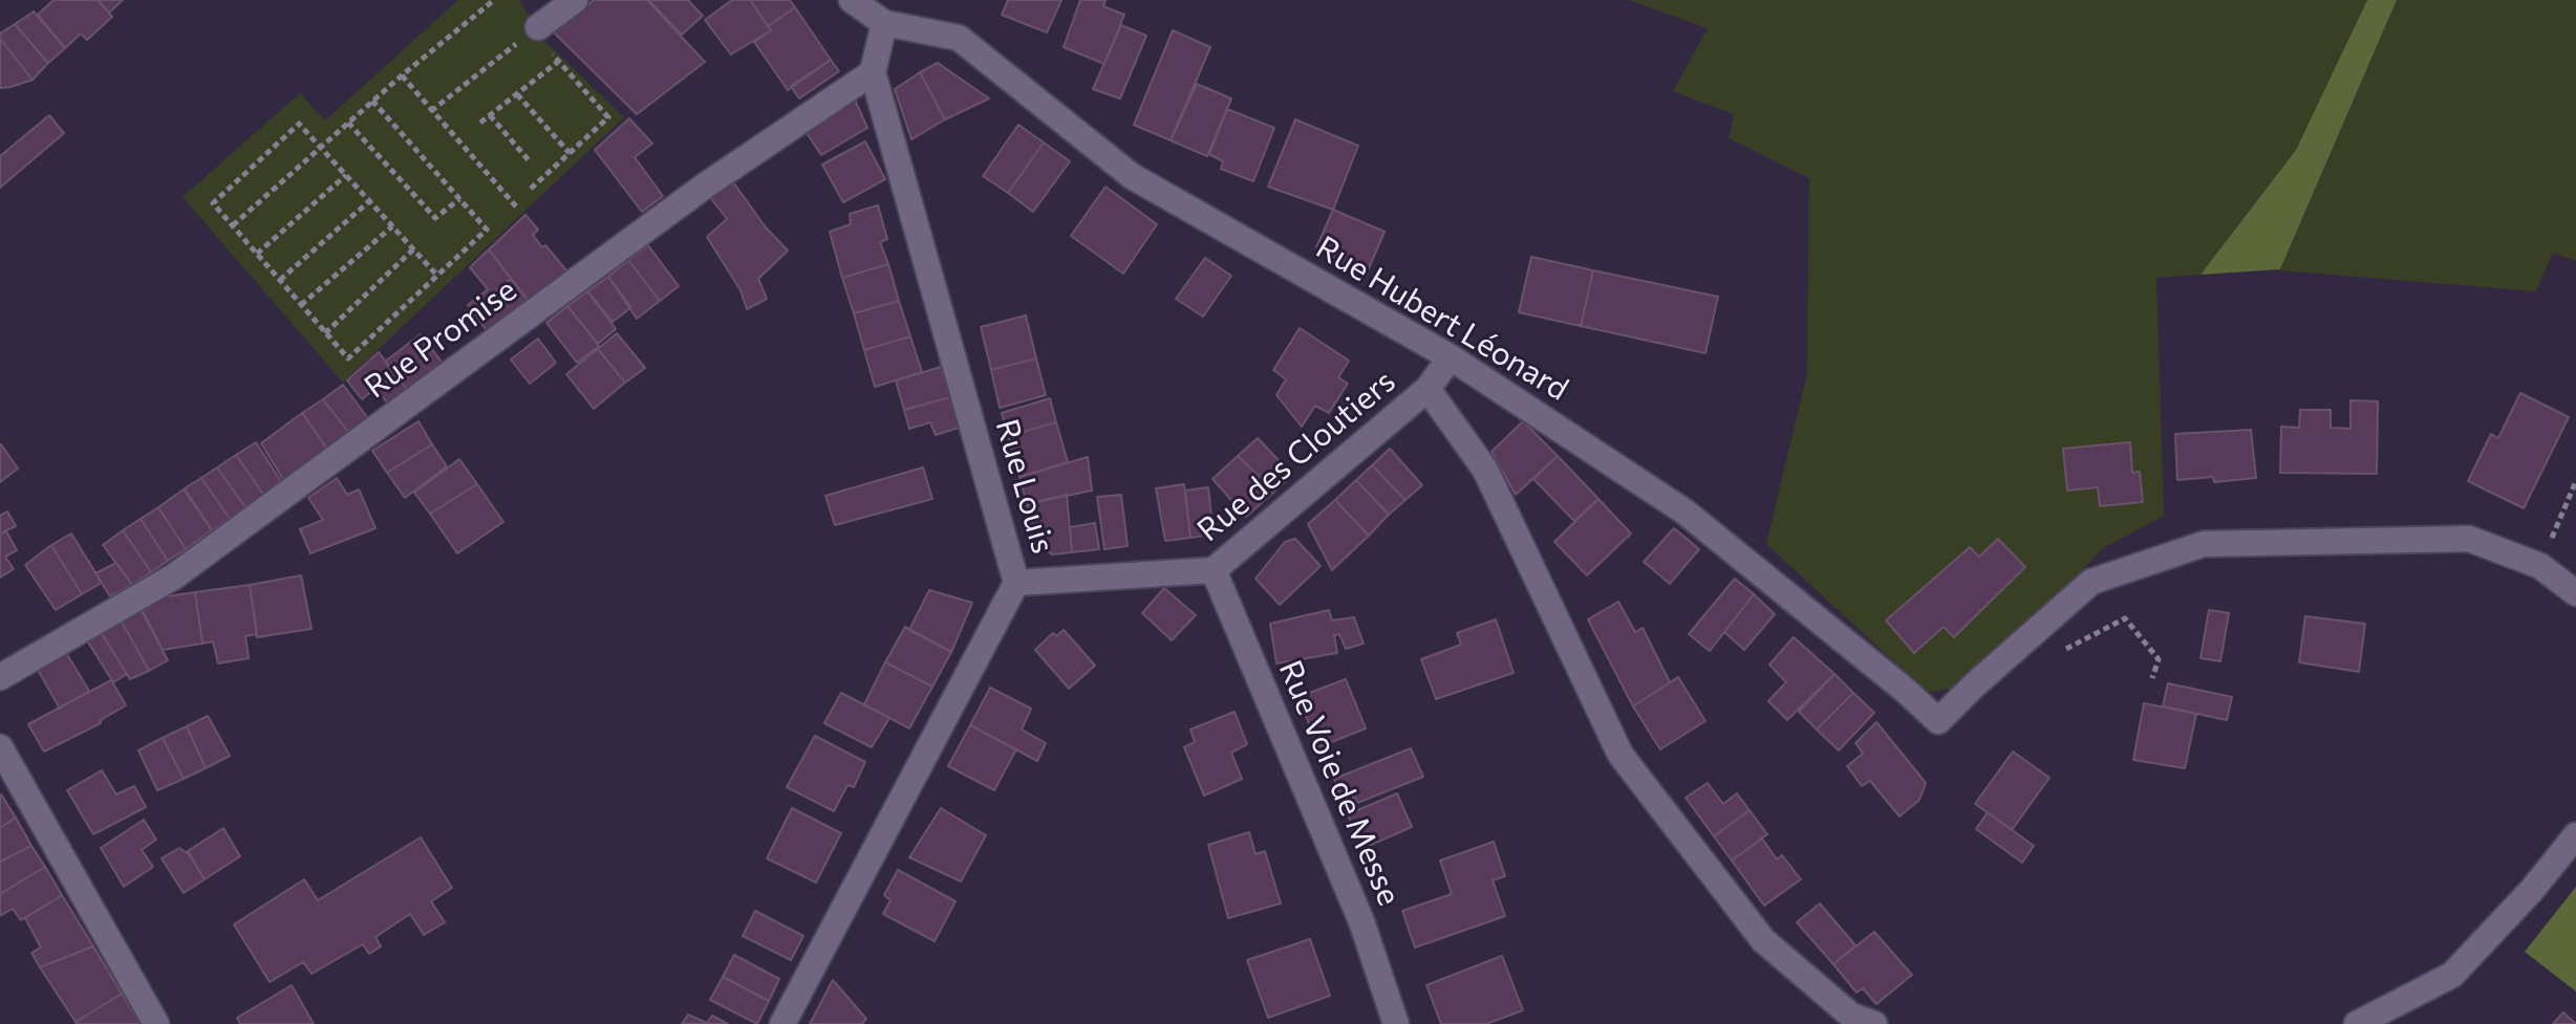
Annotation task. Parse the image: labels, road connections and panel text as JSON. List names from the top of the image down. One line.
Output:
{"streets":{"street":["Rue Hubert Léonard","Rue Promise","Rue des Cloutiers","Rue Louis","Rue Voie de Messe"]},"crossings":[["Rue Hubert Léonard","Rue des Cloutiers"],["Rue Promise","Rue Louis"],["Rue des Cloutiers","Rue Louis"],["Rue des Cloutiers","Rue Voie de Messe"]]}
